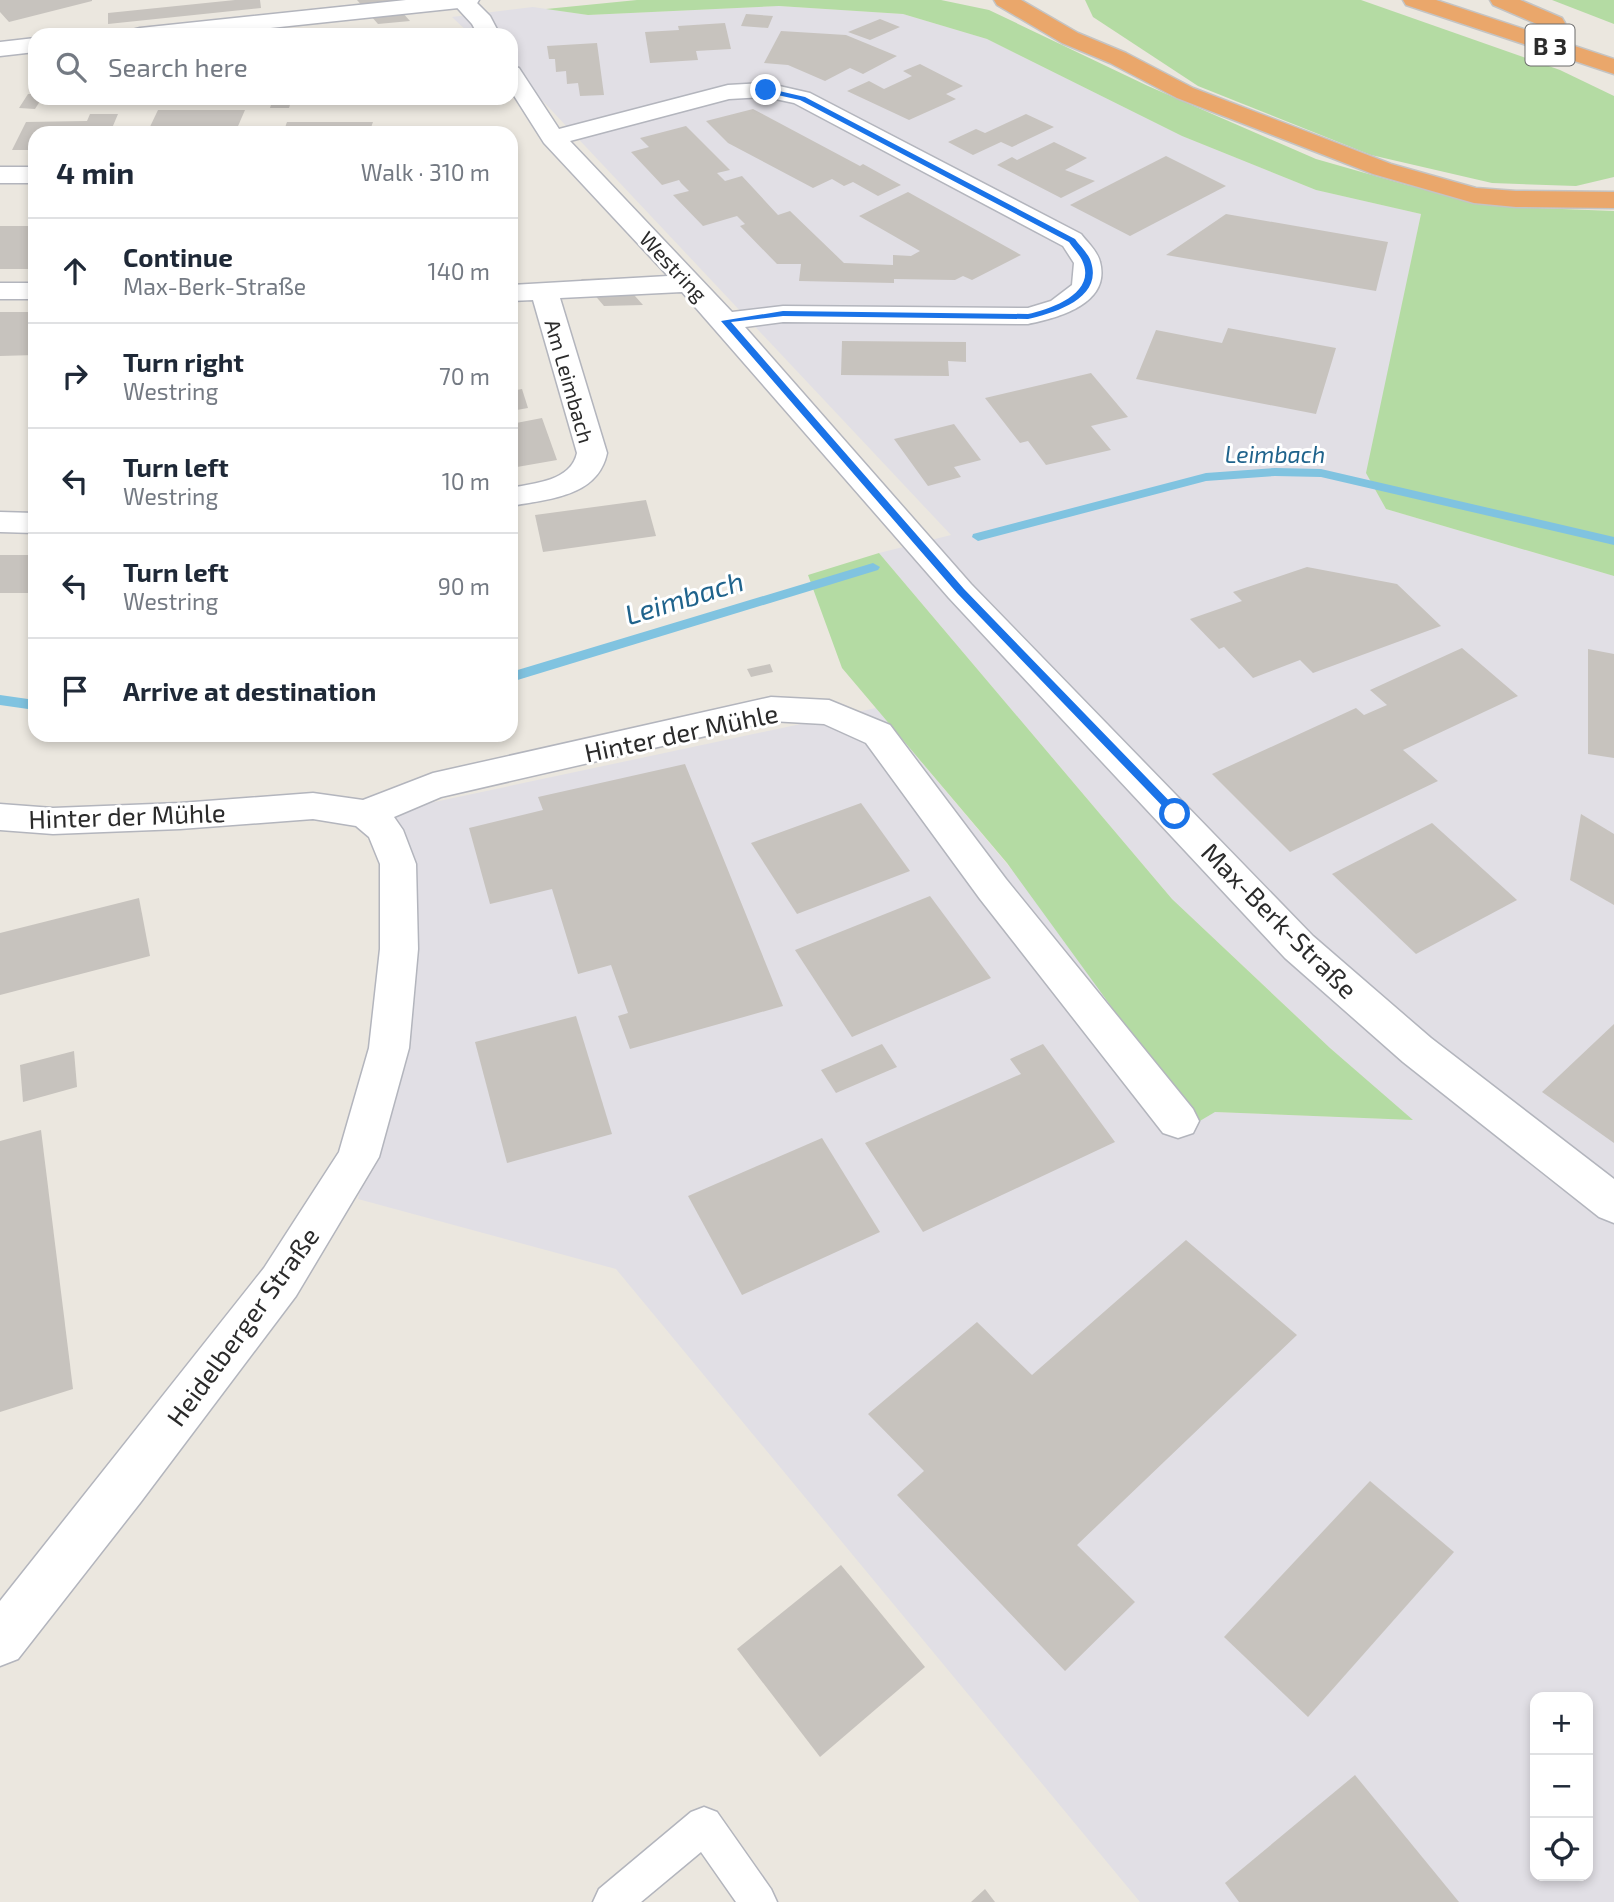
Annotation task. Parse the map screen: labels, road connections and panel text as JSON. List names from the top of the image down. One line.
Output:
{"streets":{"highway":["B 3"],"street":["Westring","Am Leimbach","Hinter der Mühle","Max-Berk-Straße","Heidelberger Straße"]},"crossings":[["Westring","Max-Berk-Straße"],["Hinter der Mühle","Heidelberger Straße"]],"water":["Leimbach"],"page":{"search":"Search here","heading":["4 min","Walk · 310 m"],"list":[["Continue","Max-Berk-Straße","140 m"],["Turn right","Westring","70 m"],["Turn left","Westring","10 m"],["Turn left","Westring","90 m"],"Arrive at destination"],"map_buttons":["+","−"]}}
